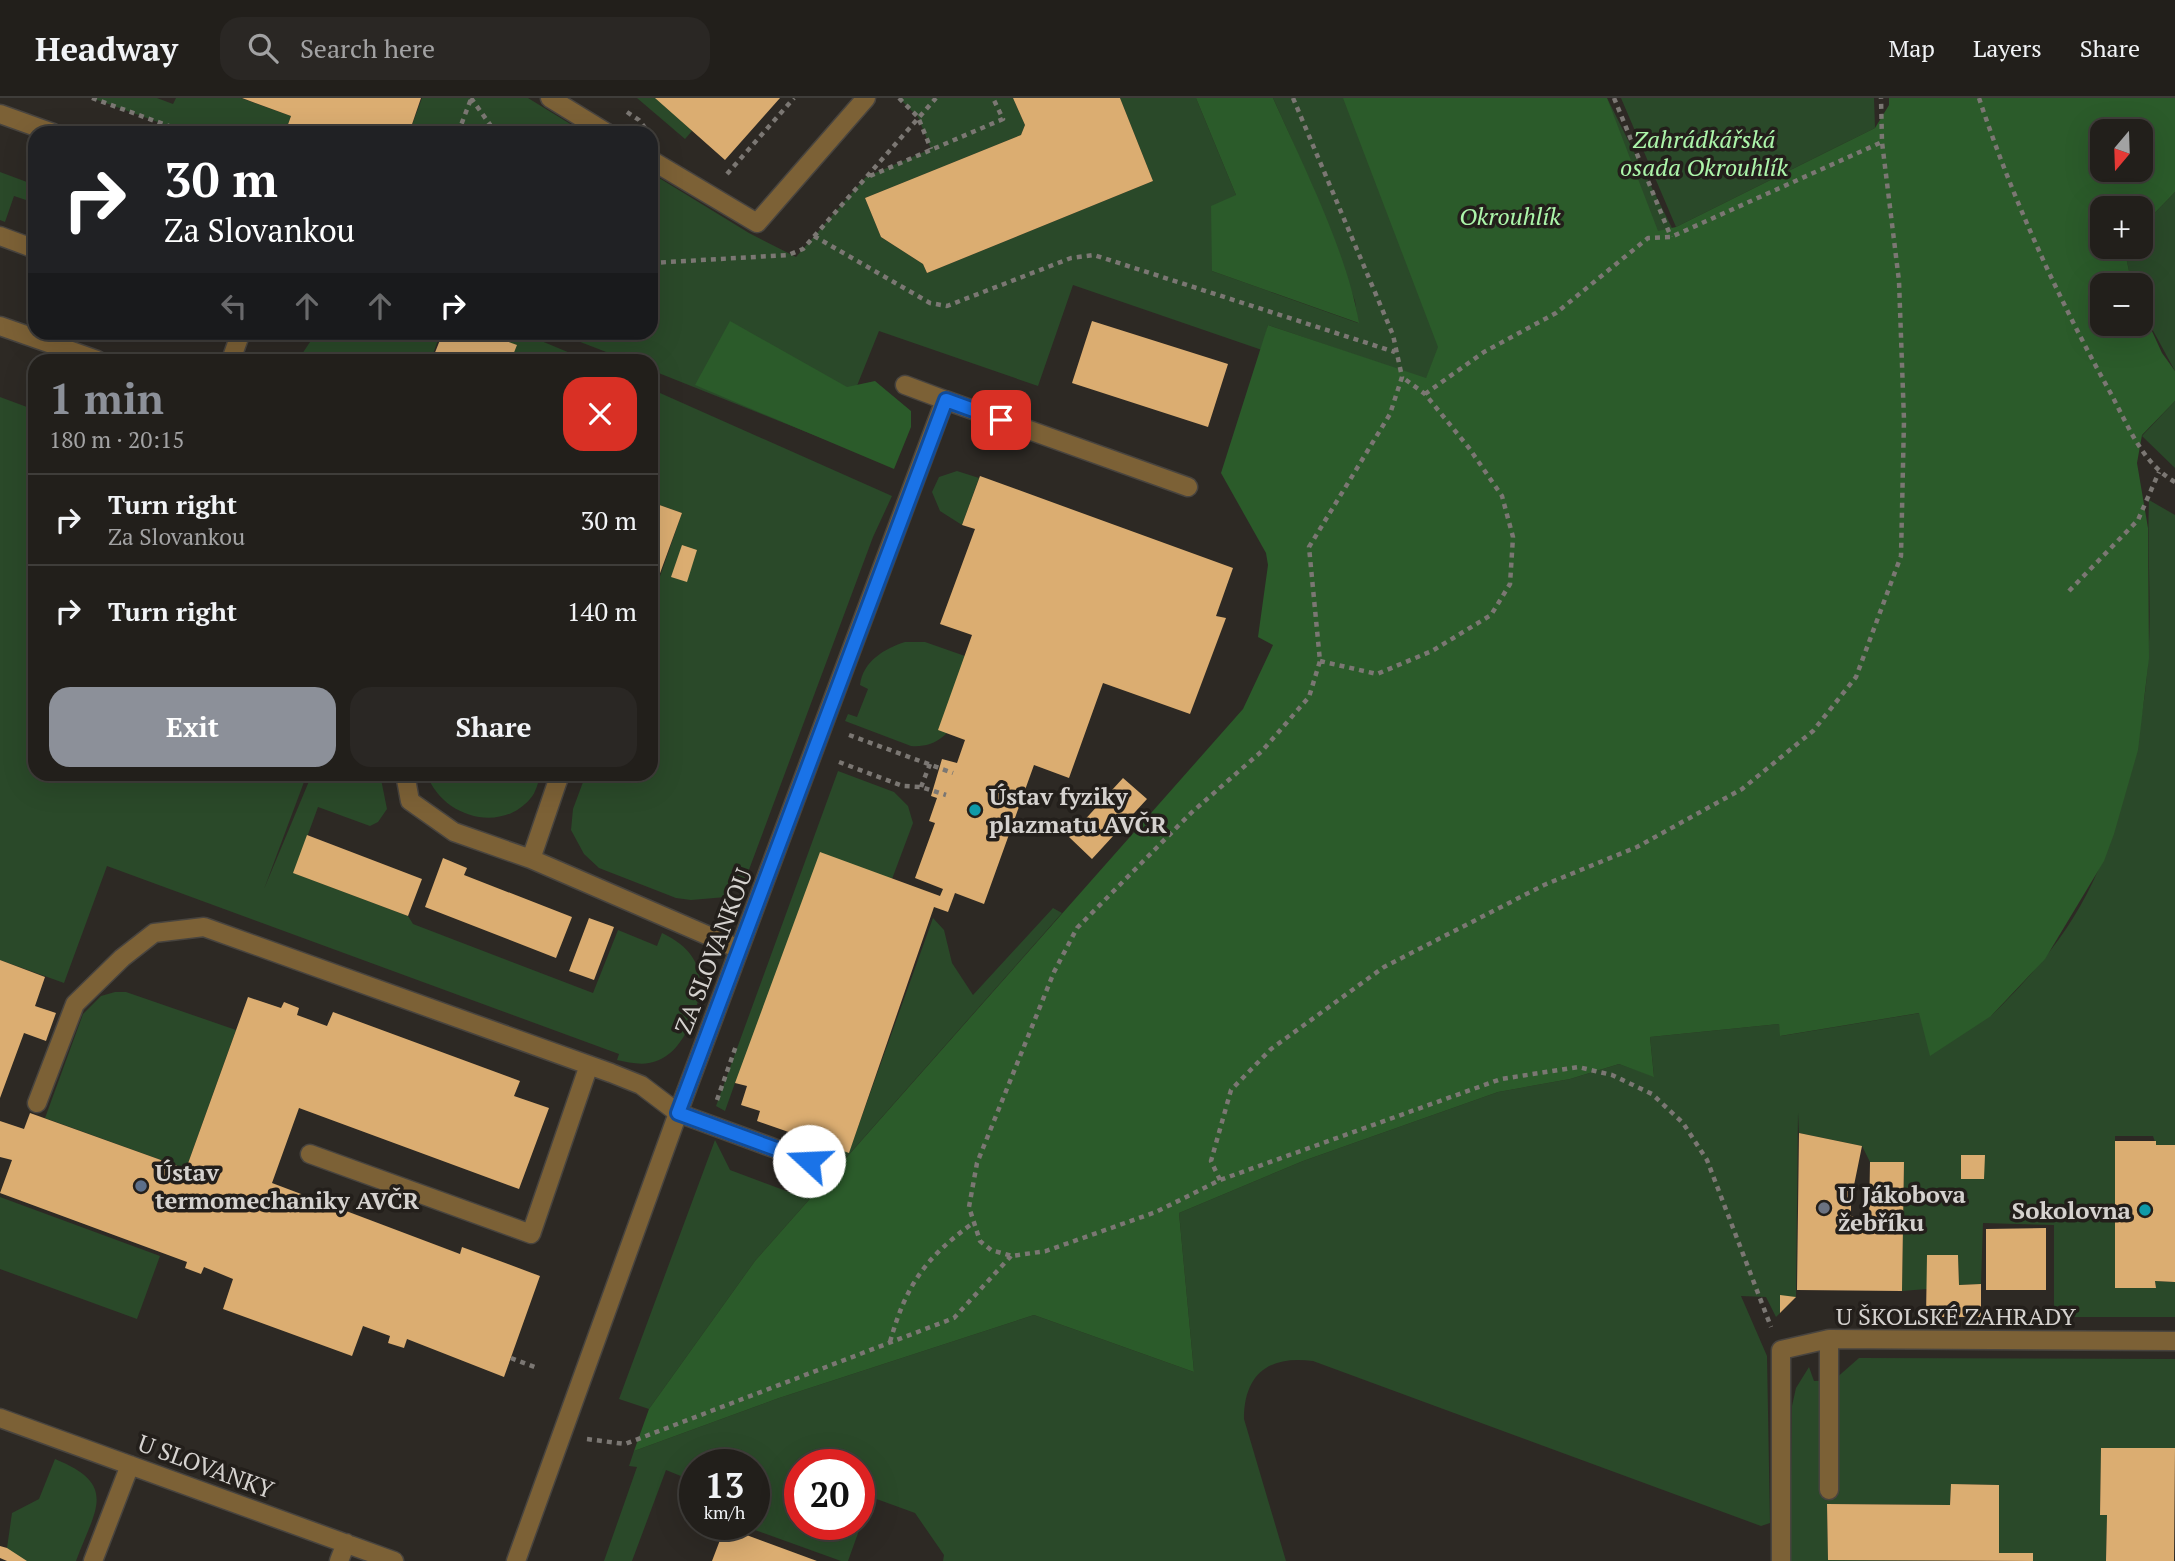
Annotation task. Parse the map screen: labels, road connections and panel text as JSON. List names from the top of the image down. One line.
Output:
{"streets":{"street":["ZA SLOVANKOU","U ŠKOLSKÉ ZAHRADY","U SLOVANKY"]},"parks":["Zahrádkářská osada Okrouhlík","Okrouhlík"],"places":["Ústav fyziky plazmatu AVČR","Ústav termomechaniky AVČR","U Jákobova žebříku","Sokolovna"],"north":"bottom","page":{"header":"Headway","search":"Search here","nav":["Map","Layers","Share"],"map_buttons":["+","−"],"turn":["30 m","Za Slovankou"],"heading":["1 min","180 m · 20:15"],"list":[{"name":"Turn right","note":"Za Slovankou","value":"30 m"},{"name":"Turn right","value":"140 m"}],"buttons":["Exit","Share"],"speed":"13 km/h","limit":"20"}}
